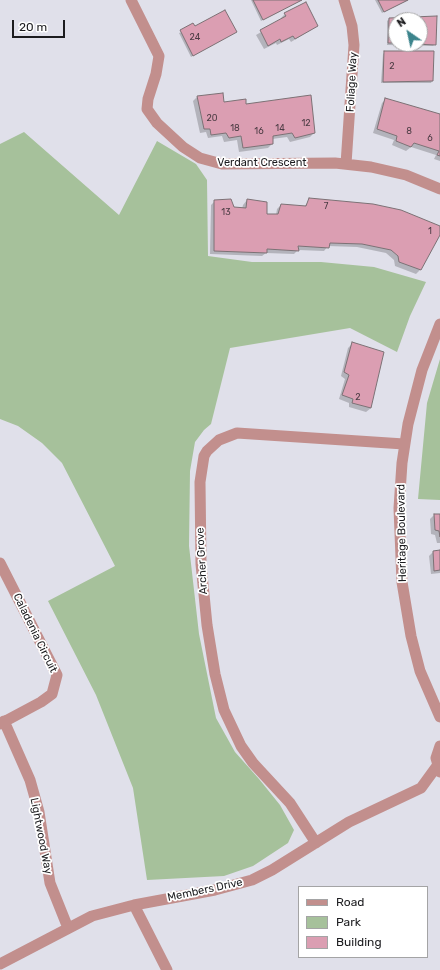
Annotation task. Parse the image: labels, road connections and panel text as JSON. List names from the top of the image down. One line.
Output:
{"streets":{"street":["Foliage Way","Verdant Crescent","Heritage Boulevard","Archer Grove","Caladenia Circuit","Lightwood Way","Members Drive"]},"crossings":[["Foliage Way","Verdant Crescent"],["Heritage Boulevard","Archer Grove"],["Archer Grove","Members Drive"],["Caladenia Circuit","Lightwood Way"],["Lightwood Way","Members Drive"]],"house_numbers":["24","2","20","12","18","14","16","8","6","7","13","1","2"],"legend":["Road","Park","Building"],"scale_bar":"20 m","north":"top left"}
